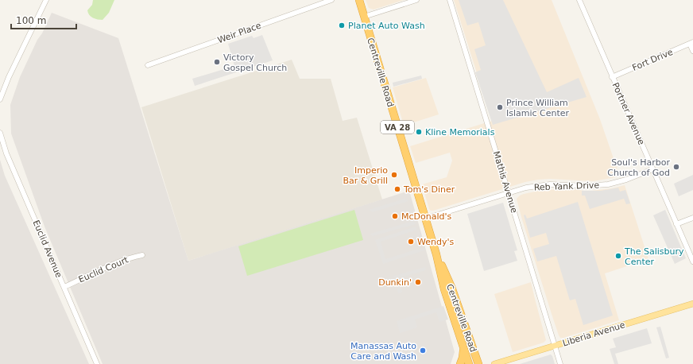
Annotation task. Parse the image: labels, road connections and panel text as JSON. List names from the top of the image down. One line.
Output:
{"streets":{"highway":["Centreville Road","VA 28"],"main road":["Liberia Avenue"],"street":["Weir Place","Fort Drive","Portner Avenue","Mathis Avenue","Reb Yank Drive","Euclid Avenue","Euclid Court"]},"crossings":[["Fort Drive","Portner Avenue"],["Centreville Road","Reb Yank Drive"],["Portner Avenue","Reb Yank Drive"],["Mathis Avenue","Reb Yank Drive"],["Mathis Avenue","Liberia Avenue"],["Euclid Avenue","Euclid Court"]],"places":["Planet Auto Wash","Victory Gospel Church","Prince William Islamic Center","Kline Memorials","Soul's Harbor Church of God","Imperio Bar & Grill","Tom's Diner","McDonald's","Wendy's","The Salisbury Center","Dunkin'","Manassas Auto Care and Wash"],"scale_bar":"100 m"}
